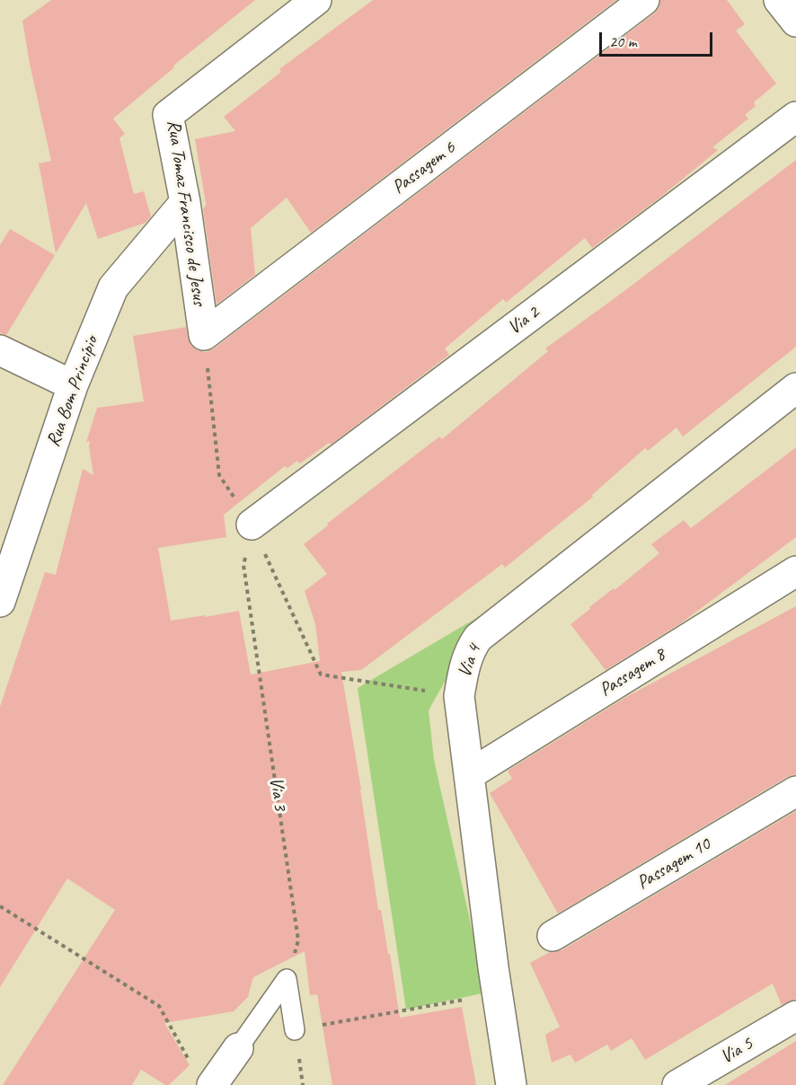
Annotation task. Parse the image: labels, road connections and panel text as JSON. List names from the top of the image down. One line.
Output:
{"streets":{"street":["Passagem 6","Rua Tomaz Francisco de Jesus","Via 2","Rua Bom Princípio","Via 4","Passagem 8","Passagem 10","Via 5"],"path":["Via 3"]},"crossings":[["Passagem 6","Rua Tomaz Francisco de Jesus"],["Rua Tomaz Francisco de Jesus","Rua Bom Princípio"],["Via 2","Via 3"],["Via 4","Passagem 8"]],"scale_bar":"20 m"}
